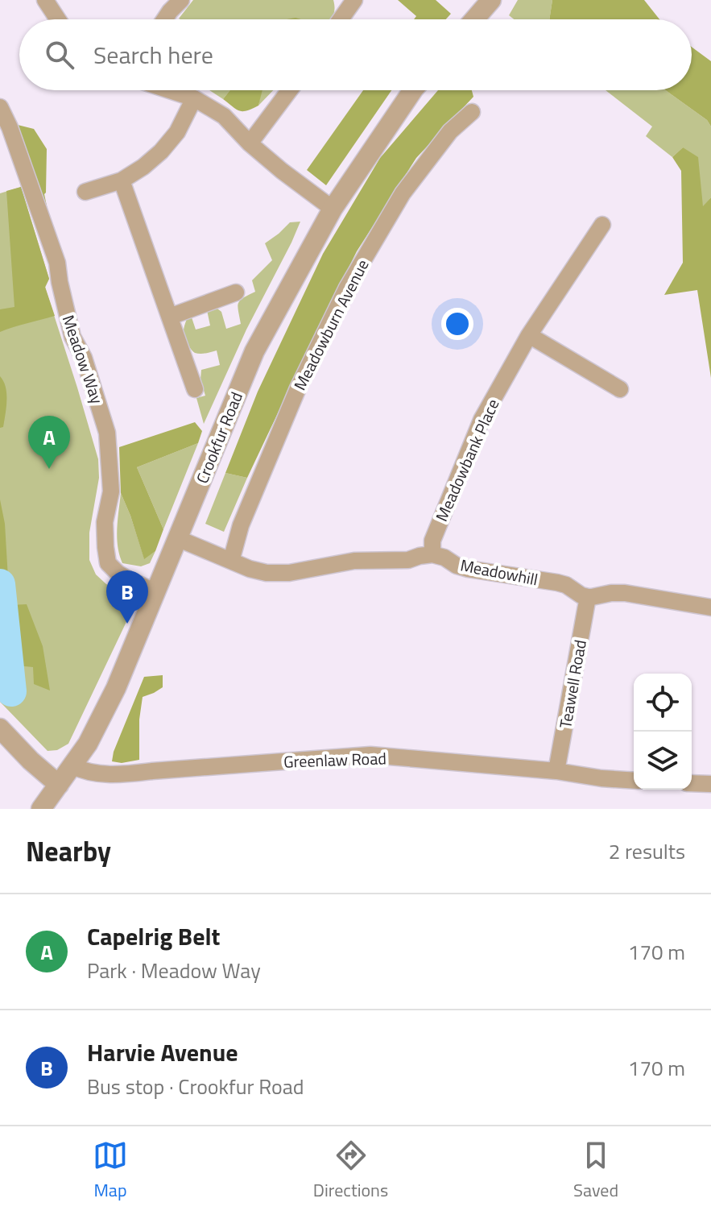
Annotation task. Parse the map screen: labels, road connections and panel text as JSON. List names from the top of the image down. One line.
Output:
{"streets":{"street":["Meadowburn Avenue","Meadow Way","Crookfur Road","Meadowbank Place","Meadowhill","Teawell Road","Greenlaw Road"]},"crossings":[["Meadow Way","Crookfur Road"],["Crookfur Road","Greenlaw Road"],["Meadowbank Place","Meadowhill"],["Meadowhill","Teawell Road"],["Teawell Road","Greenlaw Road"]],"page":{"search":"Search here","pins":["A","B"],"heading":["Nearby","2 results"],"list":[{"mark":"A","name":"Capelrig Belt","note":"Park · Meadow Way","value":"170 m"},{"mark":"B","name":"Harvie Avenue","note":"Bus stop · Crookfur Road","value":"170 m"}],"nav":["Map","Directions","Saved"]}}
